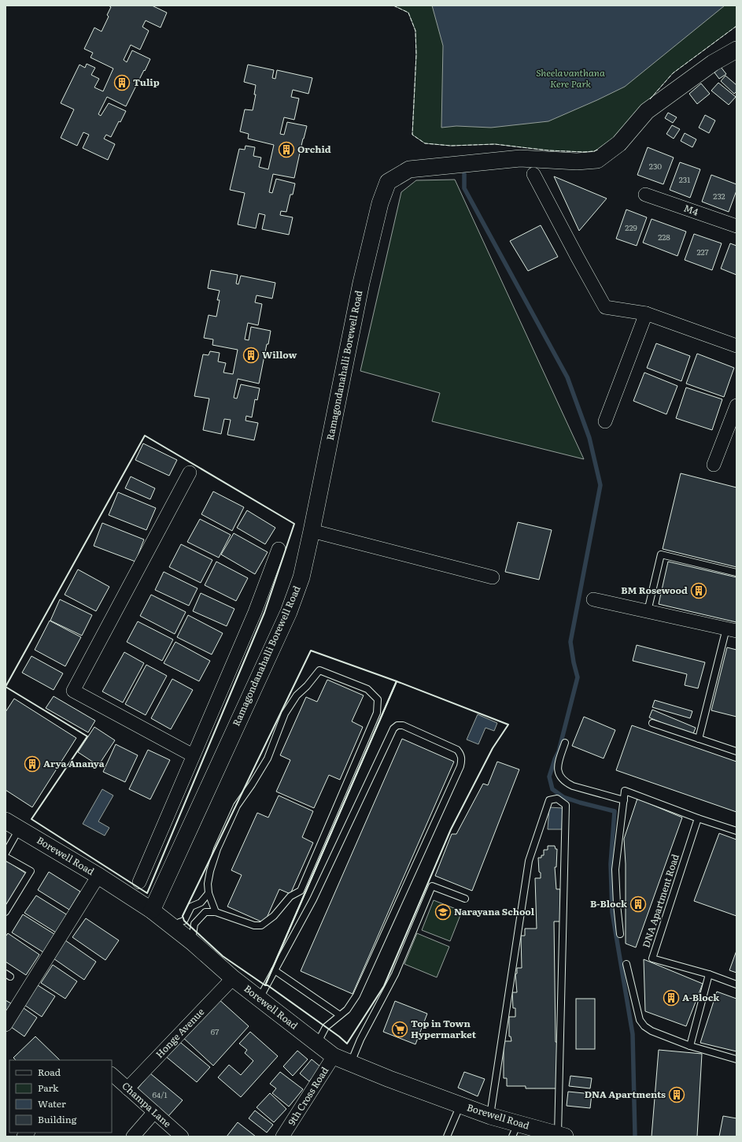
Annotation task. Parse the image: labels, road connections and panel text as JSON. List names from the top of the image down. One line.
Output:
{"streets":{"street":["M4","Ramagondanahalli Borewell Road","Borewell Road","Honge Avenue","9th Cross Road","Champa Lane"],"lane":["DNA Apartment Road"]},"crossings":[["Ramagondanahalli Borewell Road","Borewell Road"],["Borewell Road","Honge Avenue"],["Borewell Road","9th Cross Road"],["Honge Avenue","Champa Lane"]],"parks":["Sheelavanthana Kere Park"],"places":{"building":["Tulip","Orchid","Willow","BM Rosewood","Arya Ananya","B-Block","A-Block","DNA Apartments"],"school or university":["Narayana School"],"supermarket":["Top in Town Hypermarket"]},"house_numbers":["230","231","232","229","228","227","67","64/1"],"legend":["Road","Park","Water","Building"]}
